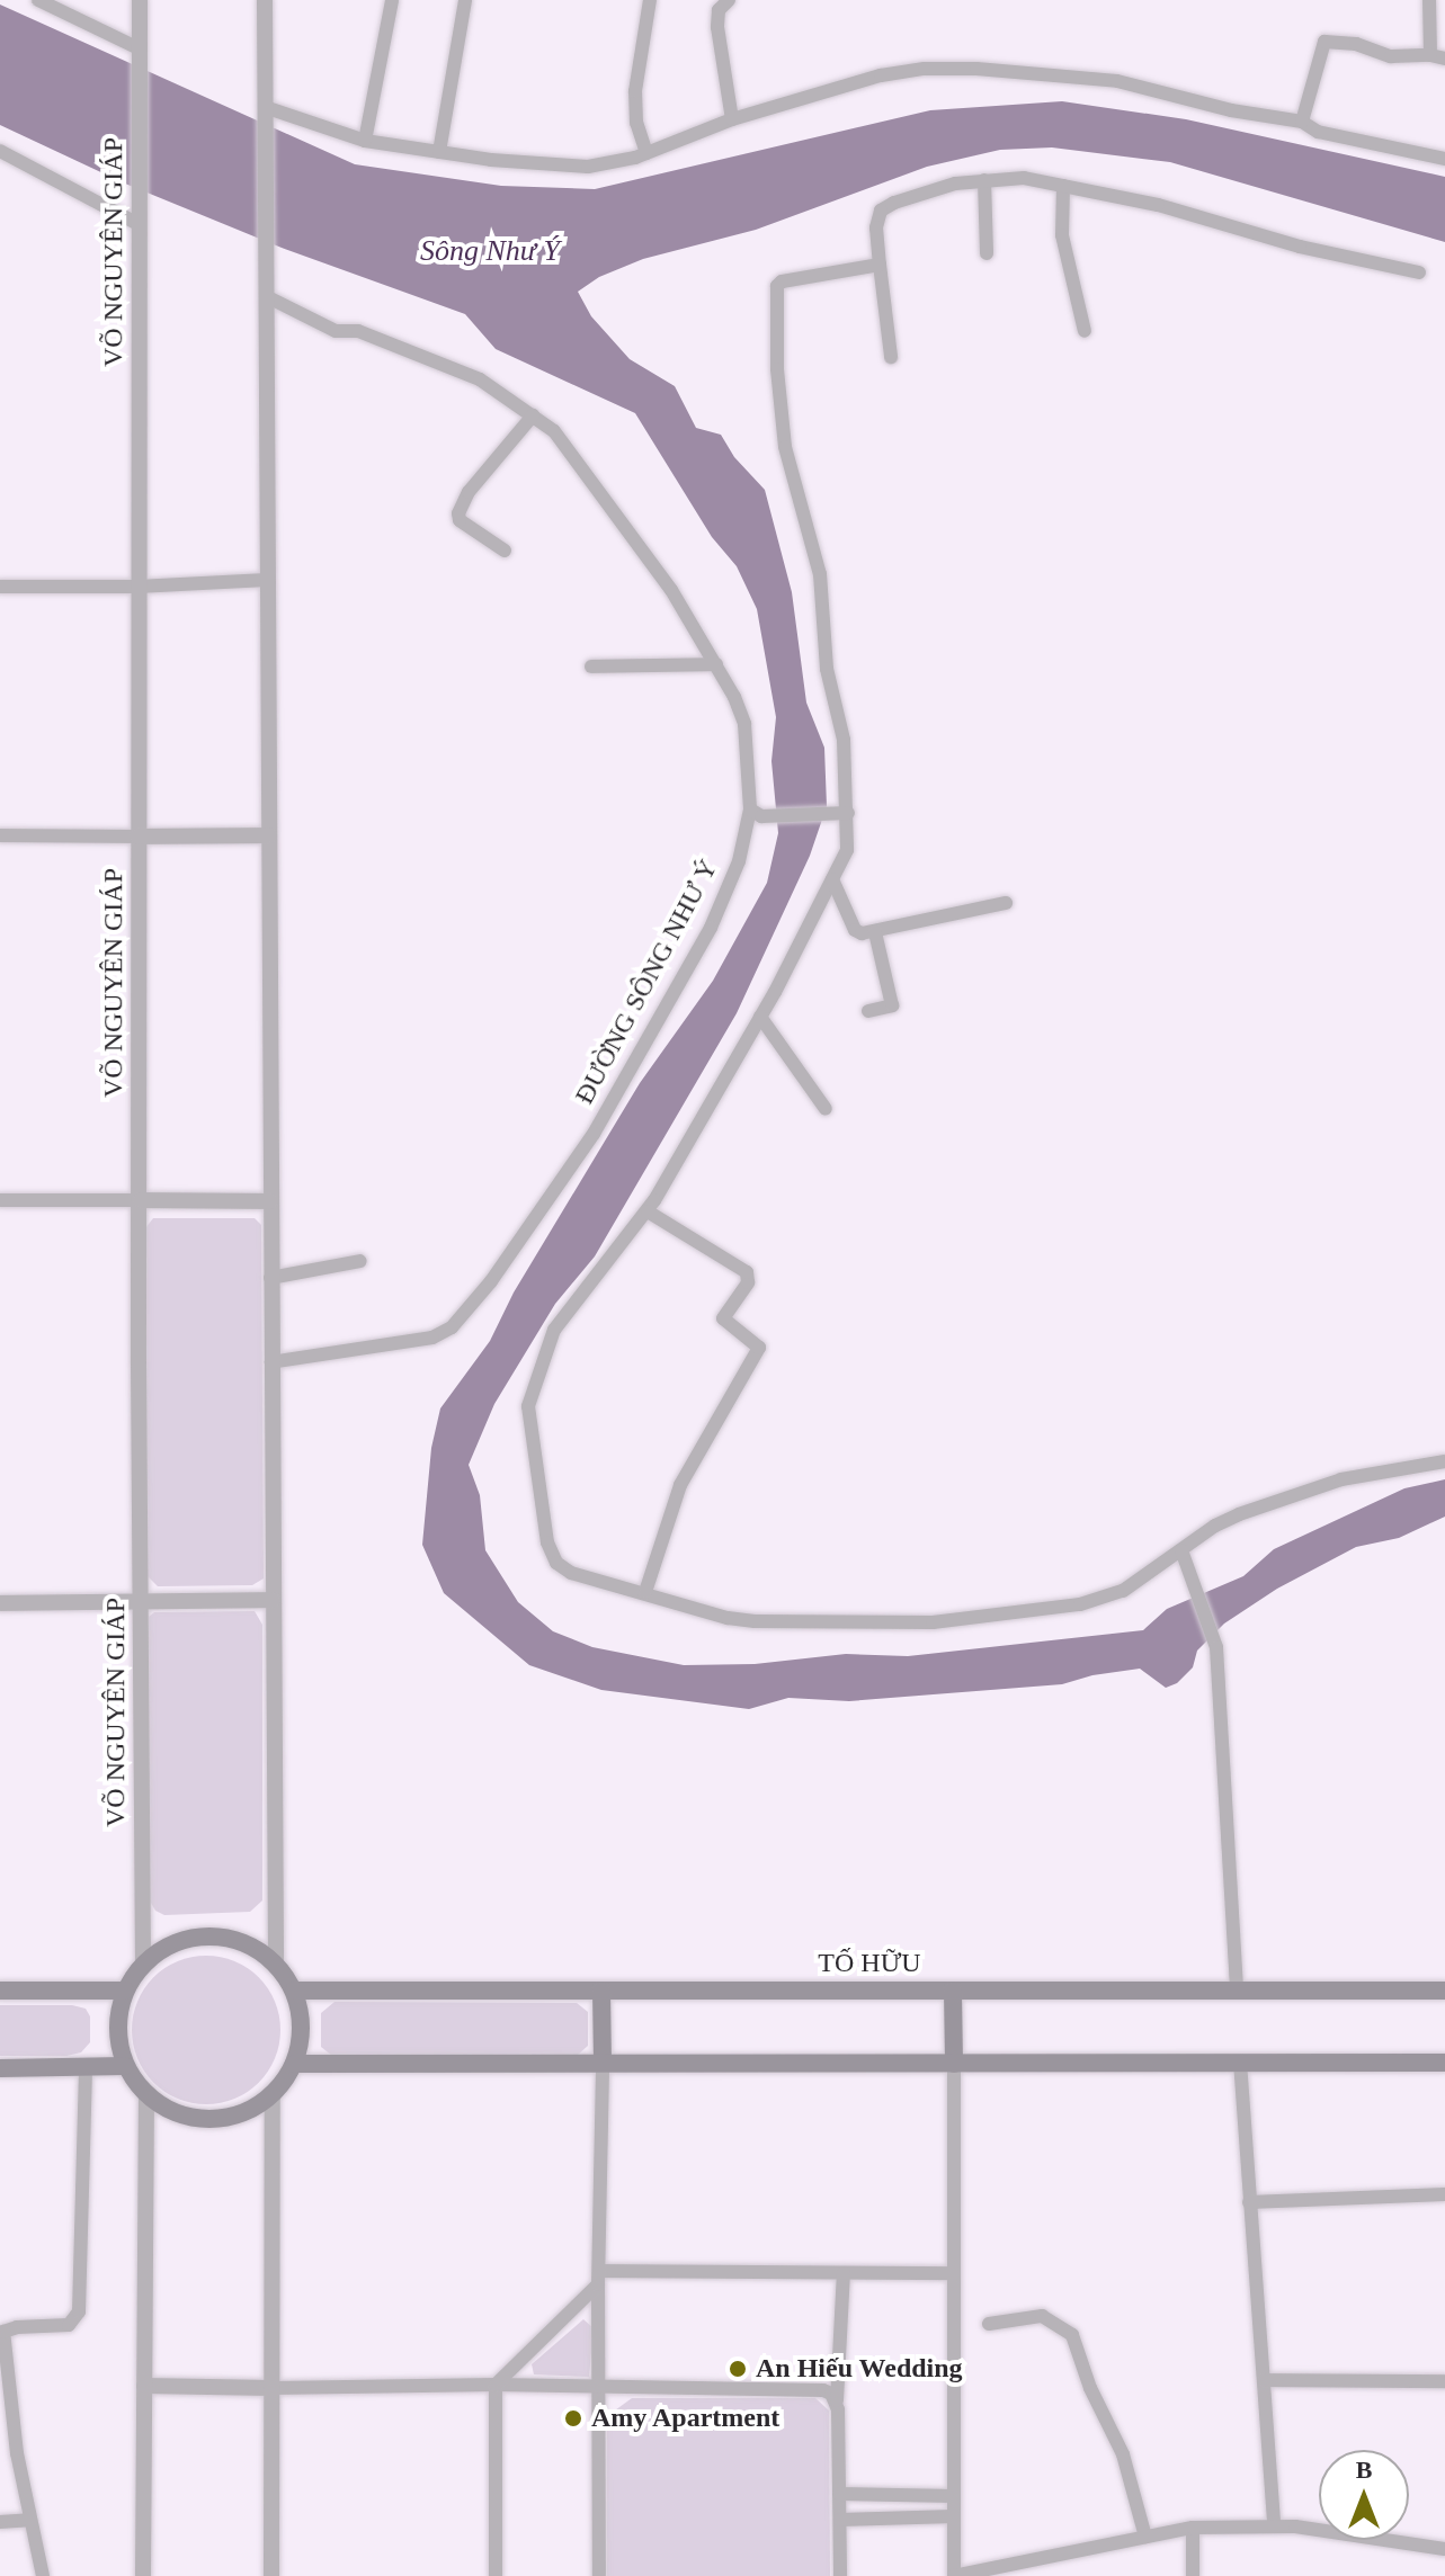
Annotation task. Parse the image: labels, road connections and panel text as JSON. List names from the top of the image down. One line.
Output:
{"streets":{"main road":["TỐ HỮU"],"street":["VÕ NGUYÊN GIÁP","ĐƯỜNG SÔNG NHƯ Ý"]},"crossings":[["VÕ NGUYÊN GIÁP","TỐ HỮU"]],"water":["Sông Như Ý"],"places":["An Hiếu Wedding","Amy Apartment"],"north":"top"}
